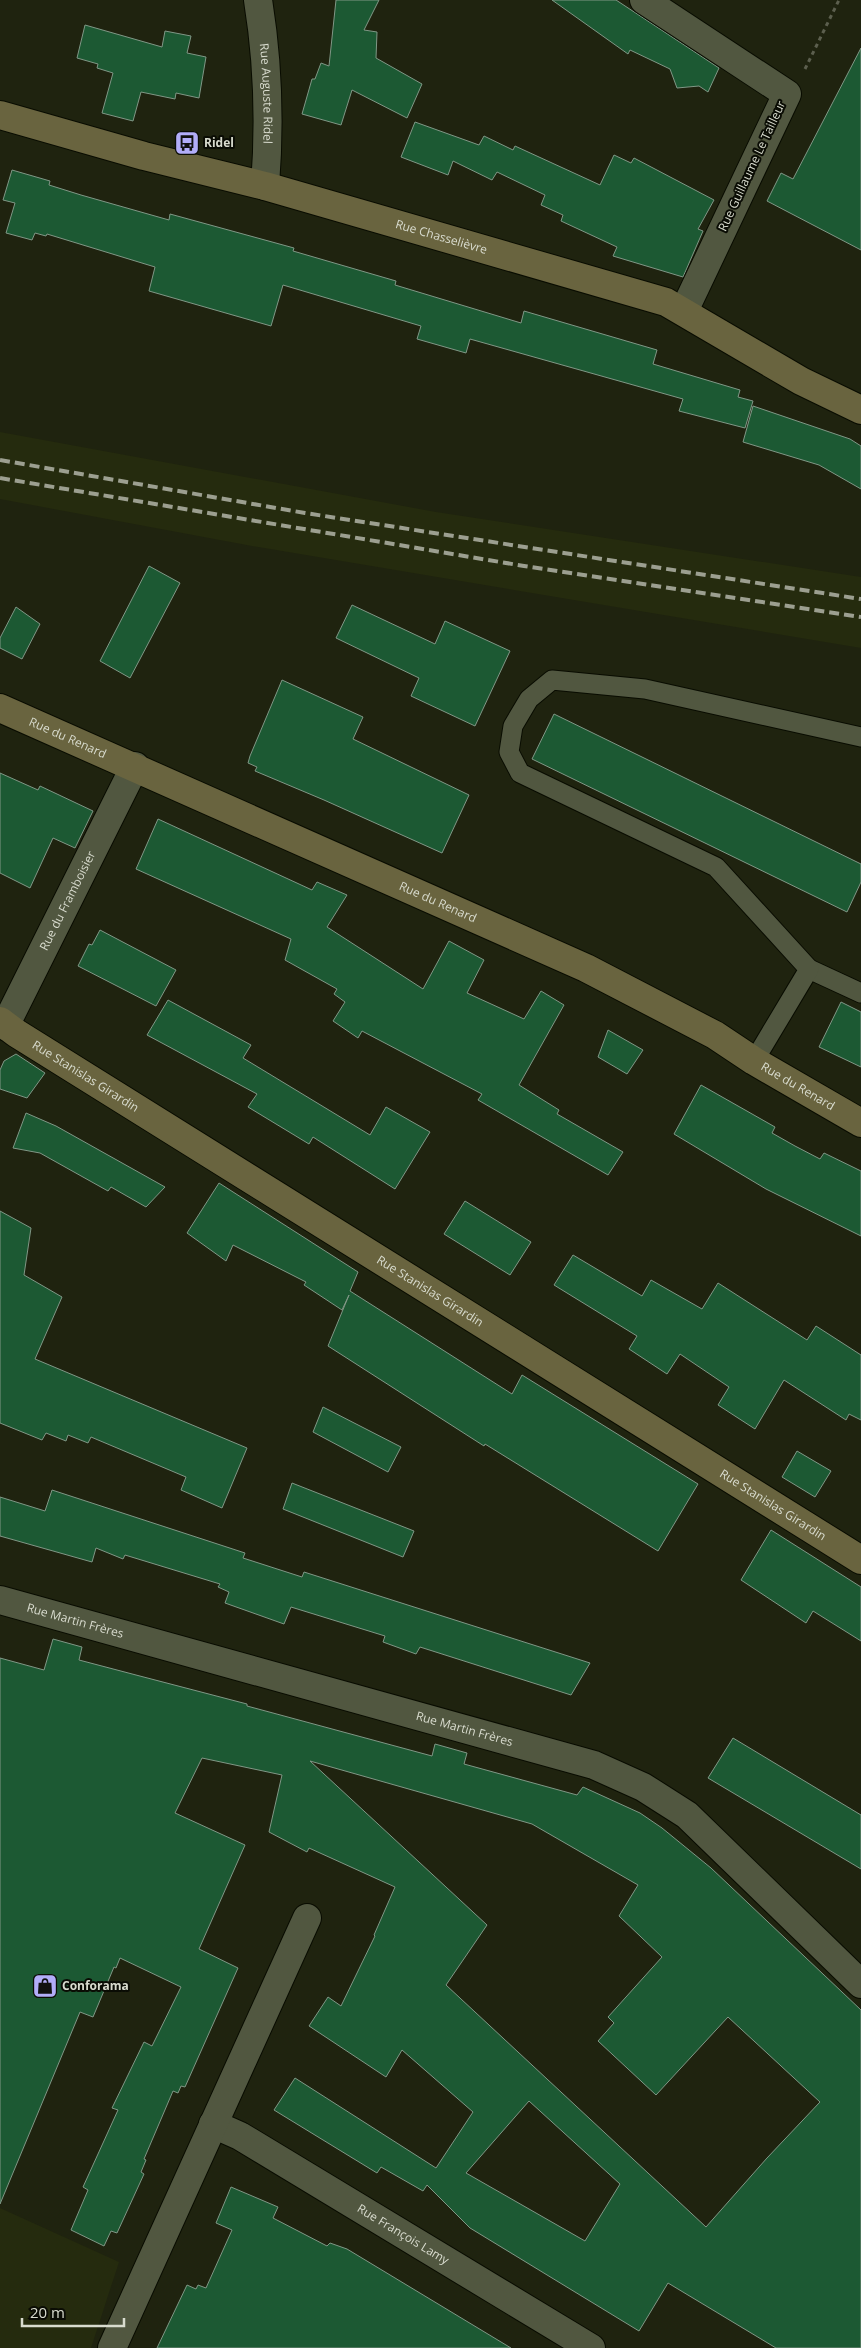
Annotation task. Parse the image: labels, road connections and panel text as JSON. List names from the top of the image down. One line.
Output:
{"streets":{"street":["Rue Auguste Ridel","Rue Guillaume Le Tailleur","Rue Chasselièvre","Rue du Renard","Rue du Framboisier","Rue Stanislas Girardin","Rue Martin Frères","Rue François Lamy"]},"crossings":[["Rue Auguste Ridel","Rue Chasselièvre"],["Rue Guillaume Le Tailleur","Rue Chasselièvre"],["Rue du Renard","Rue du Framboisier"],["Rue du Framboisier","Rue Stanislas Girardin"]],"places":{"bus stop":["Ridel"],"shop":["Conforama"]},"scale_bar":"20 m"}
